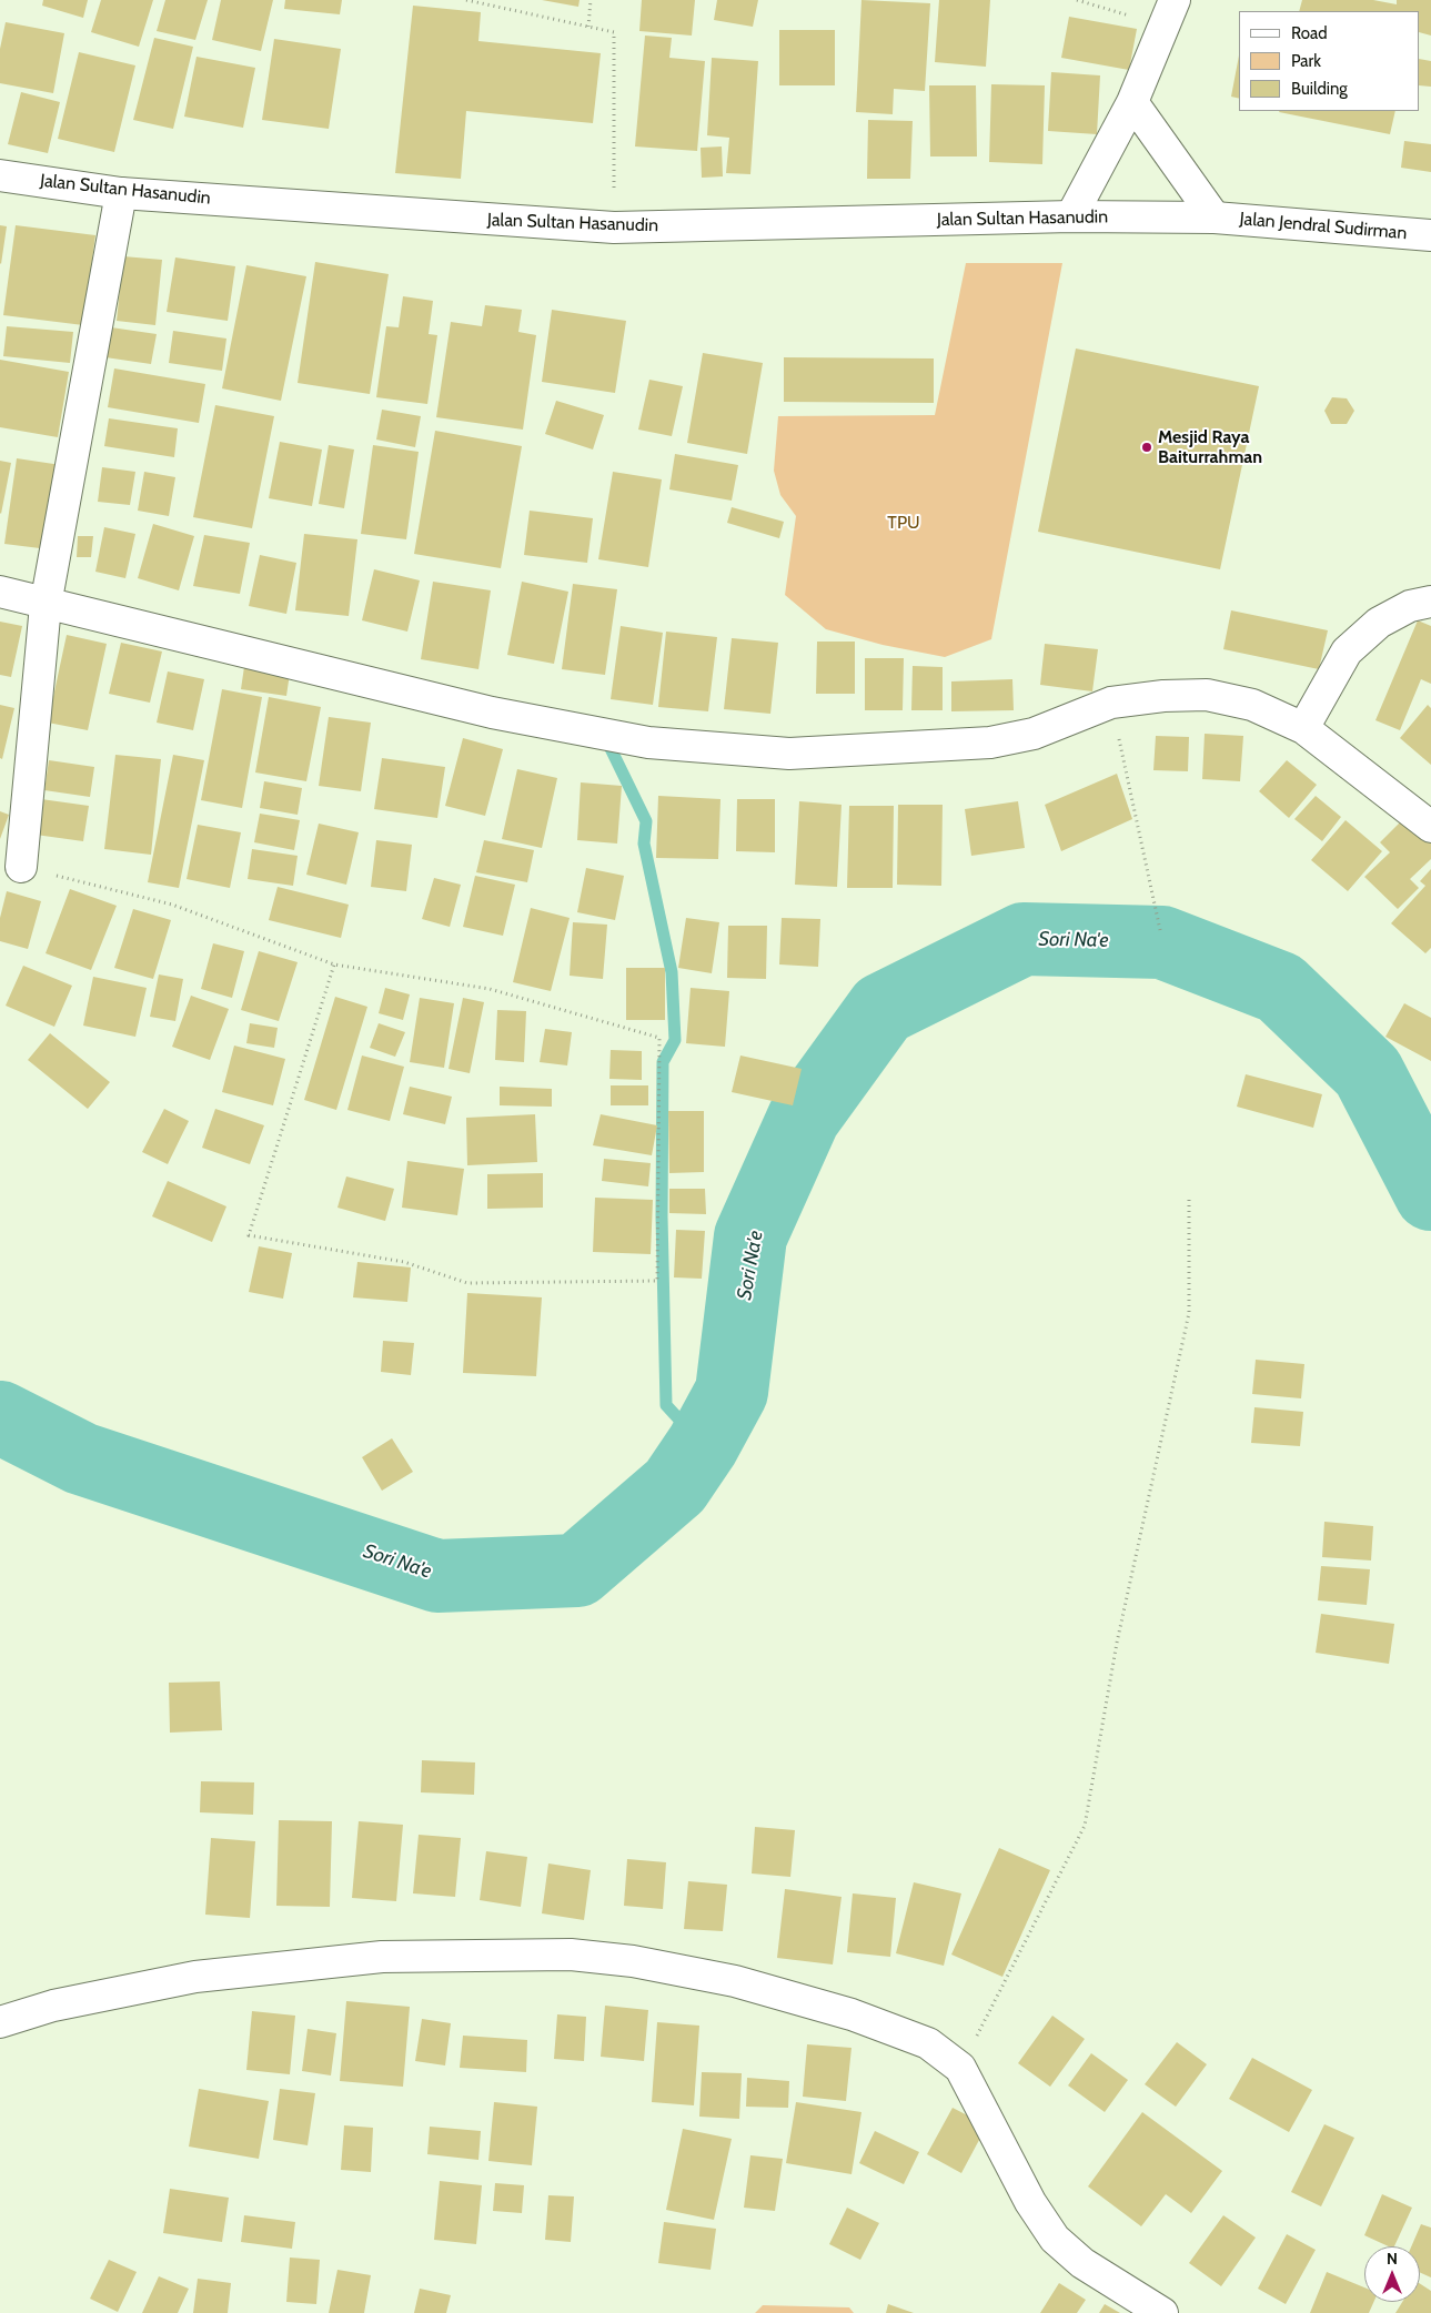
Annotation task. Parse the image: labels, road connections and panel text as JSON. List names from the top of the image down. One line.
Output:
{"streets":{"main road":["Jalan Sultan Hasanudin","Jalan Jendral Sudirman"]},"crossings":[["Jalan Sultan Hasanudin","Jalan Jendral Sudirman"]],"water":["Sori Na'e"],"parks":["TPU"],"places":["Mesjid Raya Baiturrahman"],"legend":["Road","Park","Building"],"north":"top"}
